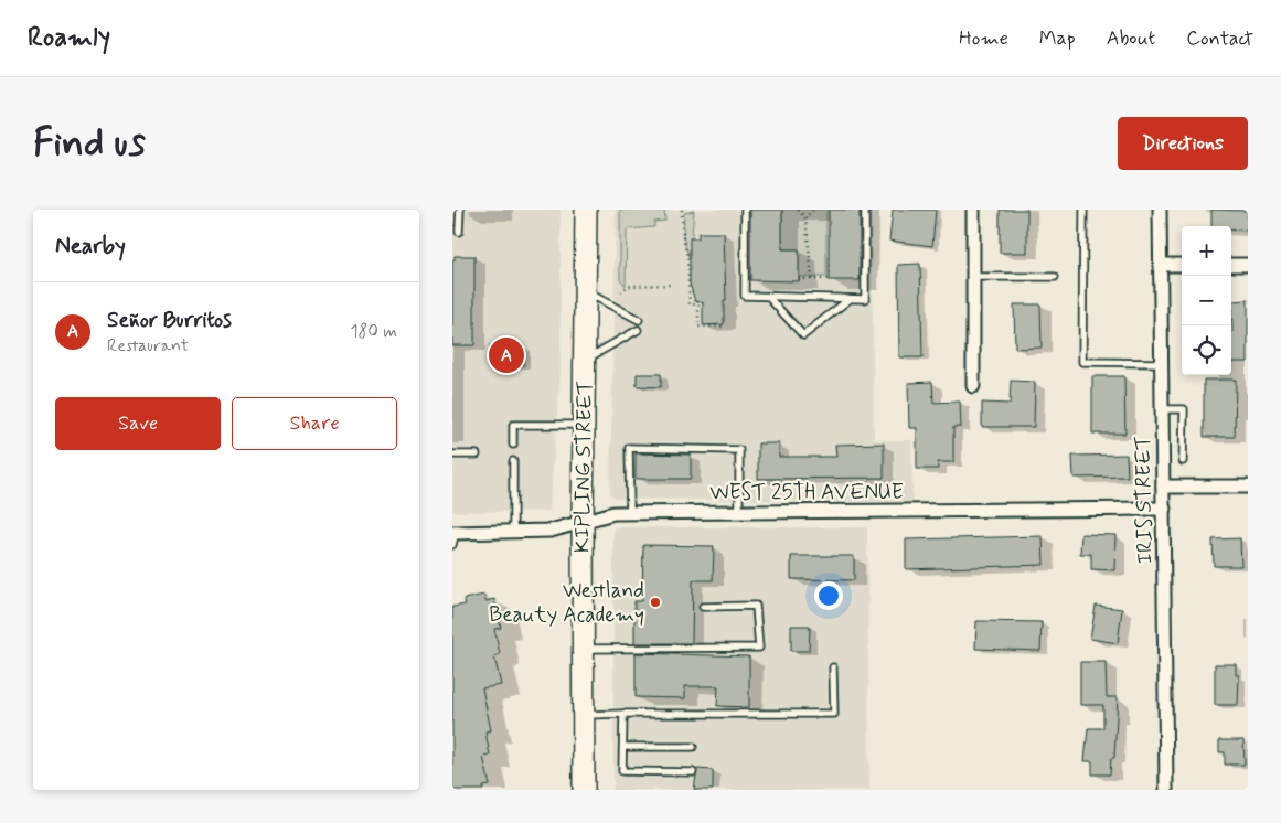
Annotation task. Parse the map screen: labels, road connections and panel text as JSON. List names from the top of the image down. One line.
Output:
{"streets":{"main road":["KIPLING STREET"],"street":["WEST 25TH AVENUE","IRIS STREET"]},"crossings":[["KIPLING STREET","WEST 25TH AVENUE"],["WEST 25TH AVENUE","IRIS STREET"]],"places":["Westland Beauty Academy"],"page":{"header":"Roamly","nav":["Home","Map","About","Contact"],"buttons":["Directions",["Save","Share"]],"title":"Find us","heading":"Nearby","map_buttons":["+","−"],"list":[{"mark":"A","name":"Señor Burritos","note":"Restaurant","value":"180 m"}],"pins":"A"}}
